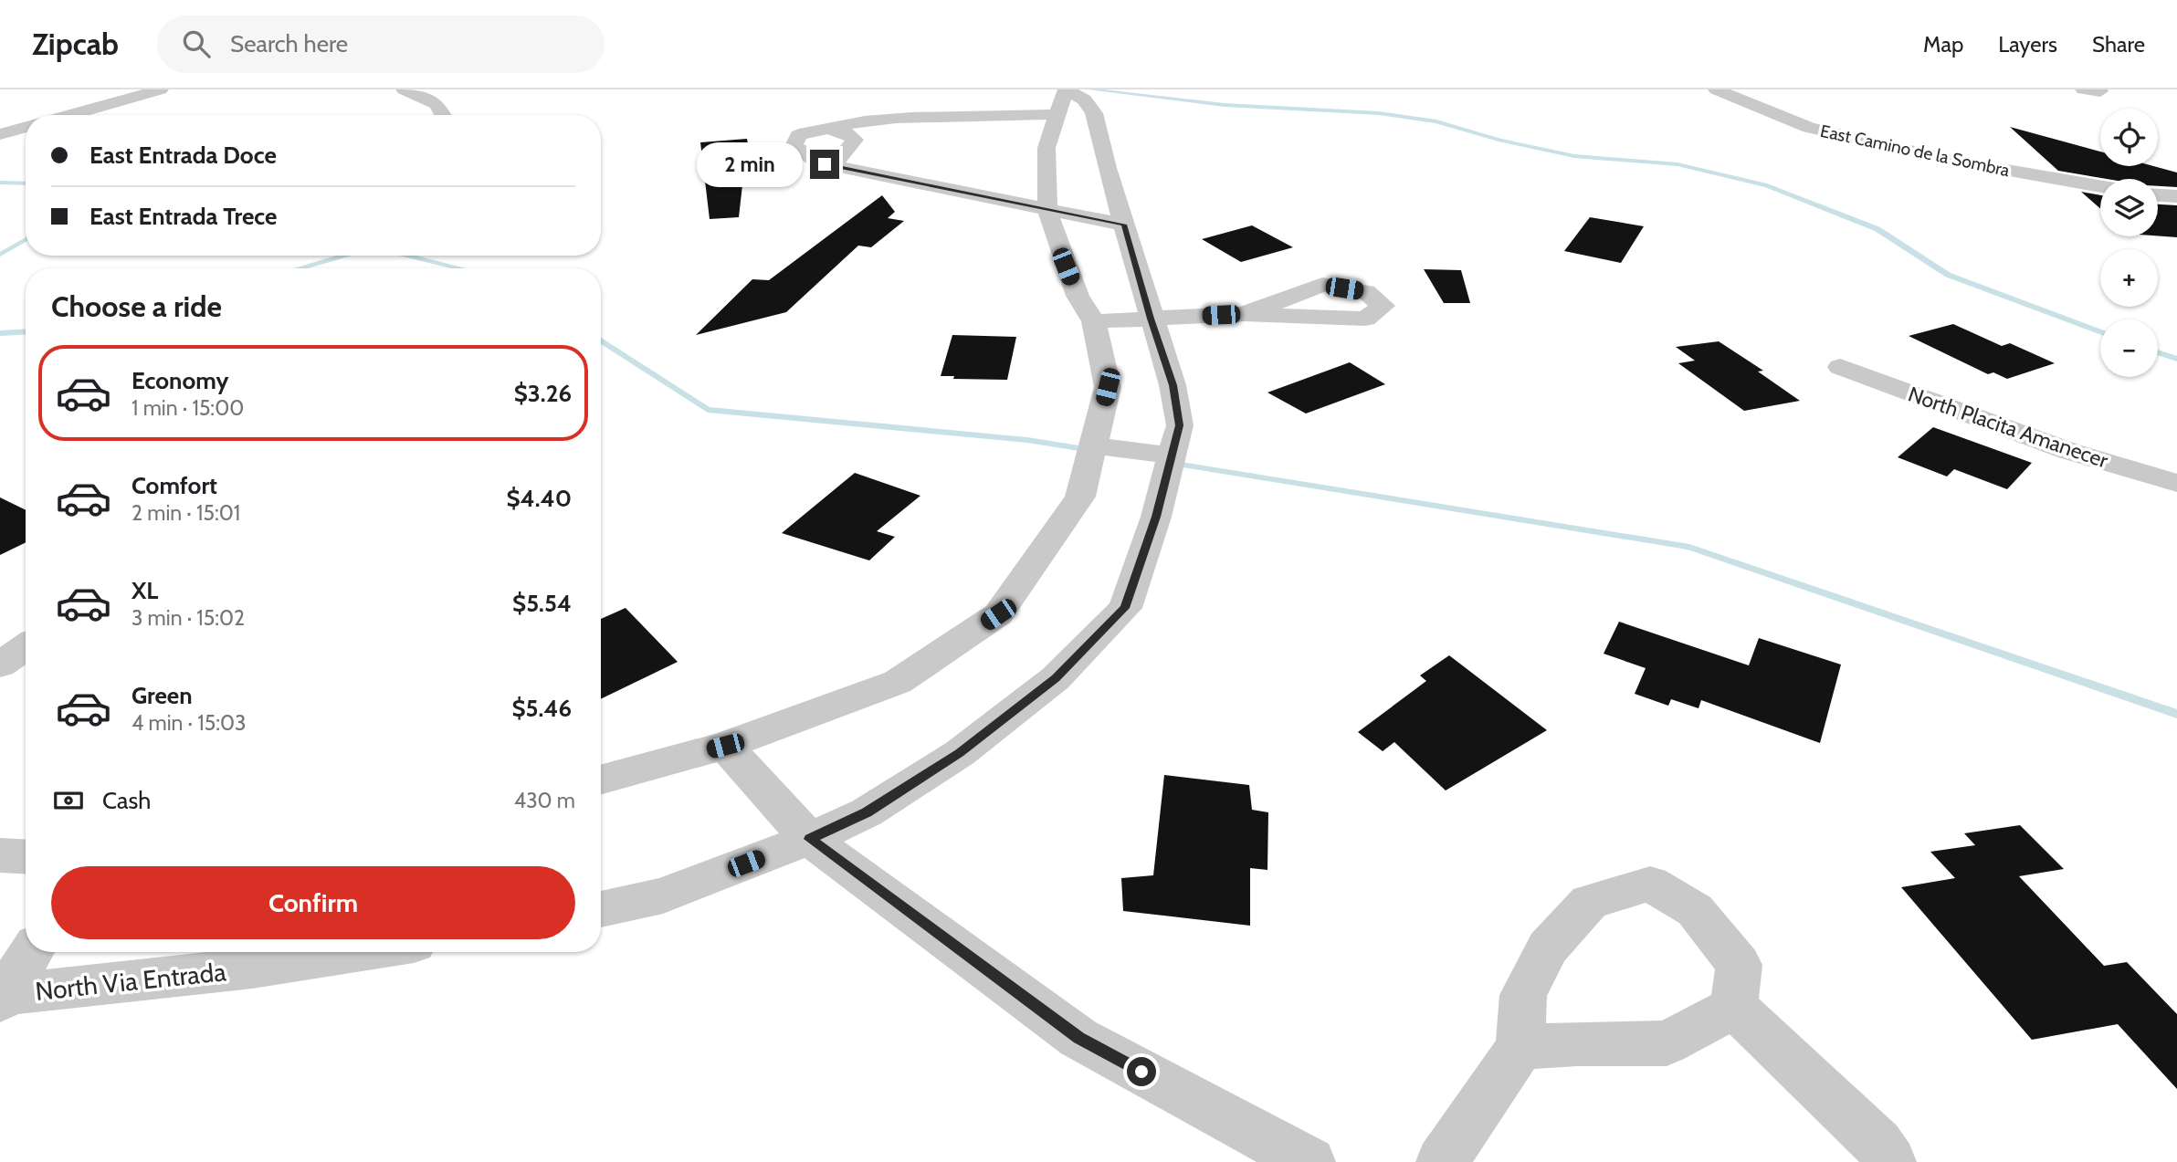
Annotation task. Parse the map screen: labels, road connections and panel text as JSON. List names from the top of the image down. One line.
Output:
{"streets":{"street":["East Camino de la Sombra","North Placita Amanecer","North Via Entrada"]},"page":{"header":"Zipcab","search":"Search here","nav":["Map","Layers","Share"],"map_buttons":["+","−"],"banner":["East Entrada Doce","East Entrada Trece"],"bubble":"2 min","heading":"Choose a ride","list":[{"name":"Economy","note":"1 min · 15:00","value":"$3.26"},{"name":"Comfort","note":"2 min · 15:01","value":"$4.40"},{"name":"XL","note":"3 min · 15:02","value":"$5.54"},{"name":"Green","note":"4 min · 15:03","value":"$5.46"}],"pay":["Cash","430 m"],"buttons":"Confirm"}}
